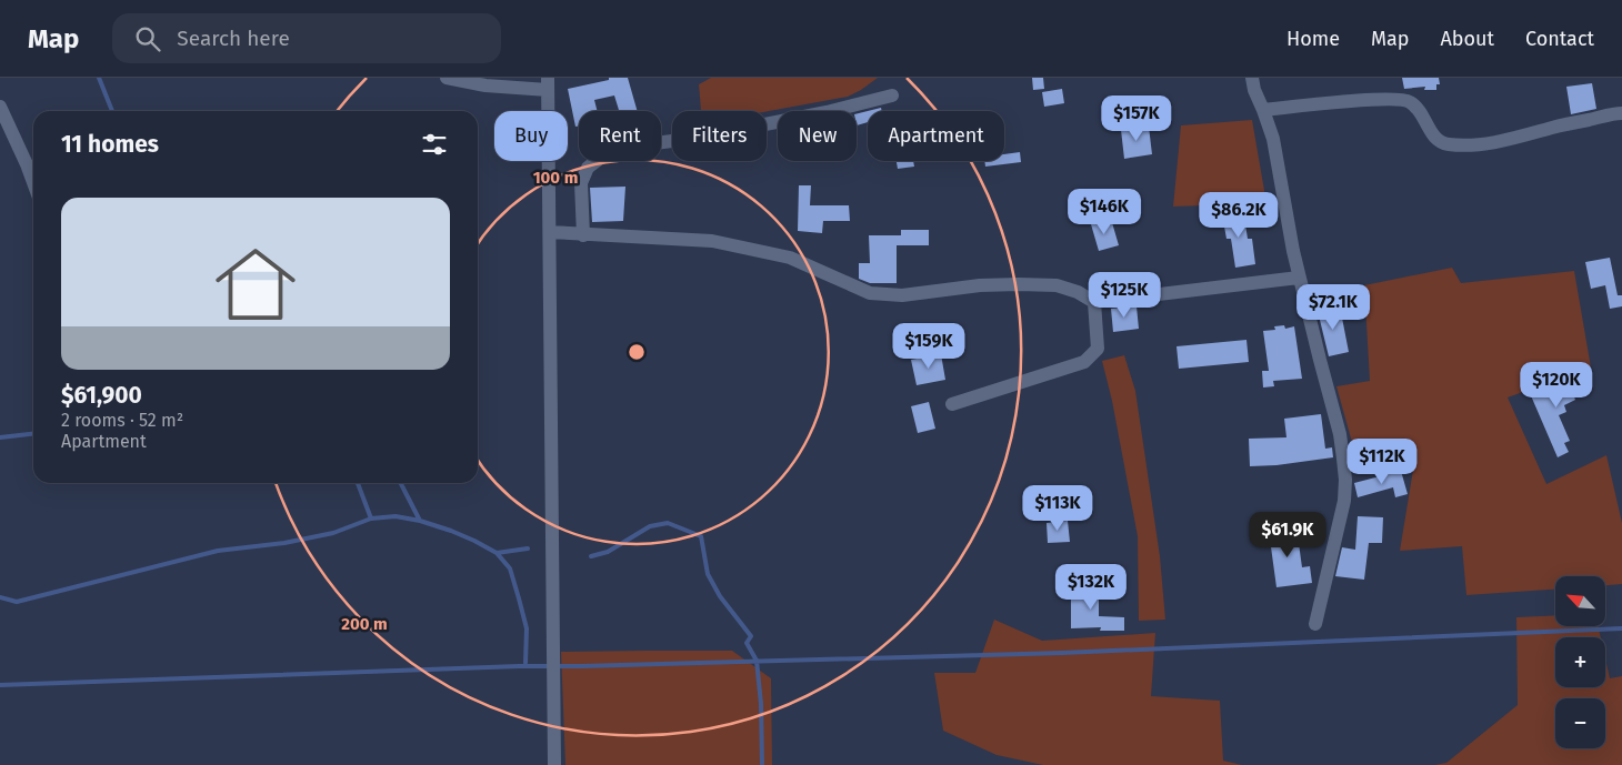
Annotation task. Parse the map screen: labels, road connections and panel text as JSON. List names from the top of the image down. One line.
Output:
{"north":"top left","page":{"header":"Map","search":"Search here","nav":["Home","Map","About","Contact"],"price":["$157K","$146K","$86.2K","$125K","$72.1K","$159K","$120K","$112K","$113K","$61.9K","$132K"],"chip":["Buy","Rent","Filters","New","Apartment"],"heading":"11 homes","list":[{"name":"$61,900","note":"2 rooms · 52 m² · Apartment"}],"map_buttons":["+","−"]},"rings":["100 m","200 m"]}
